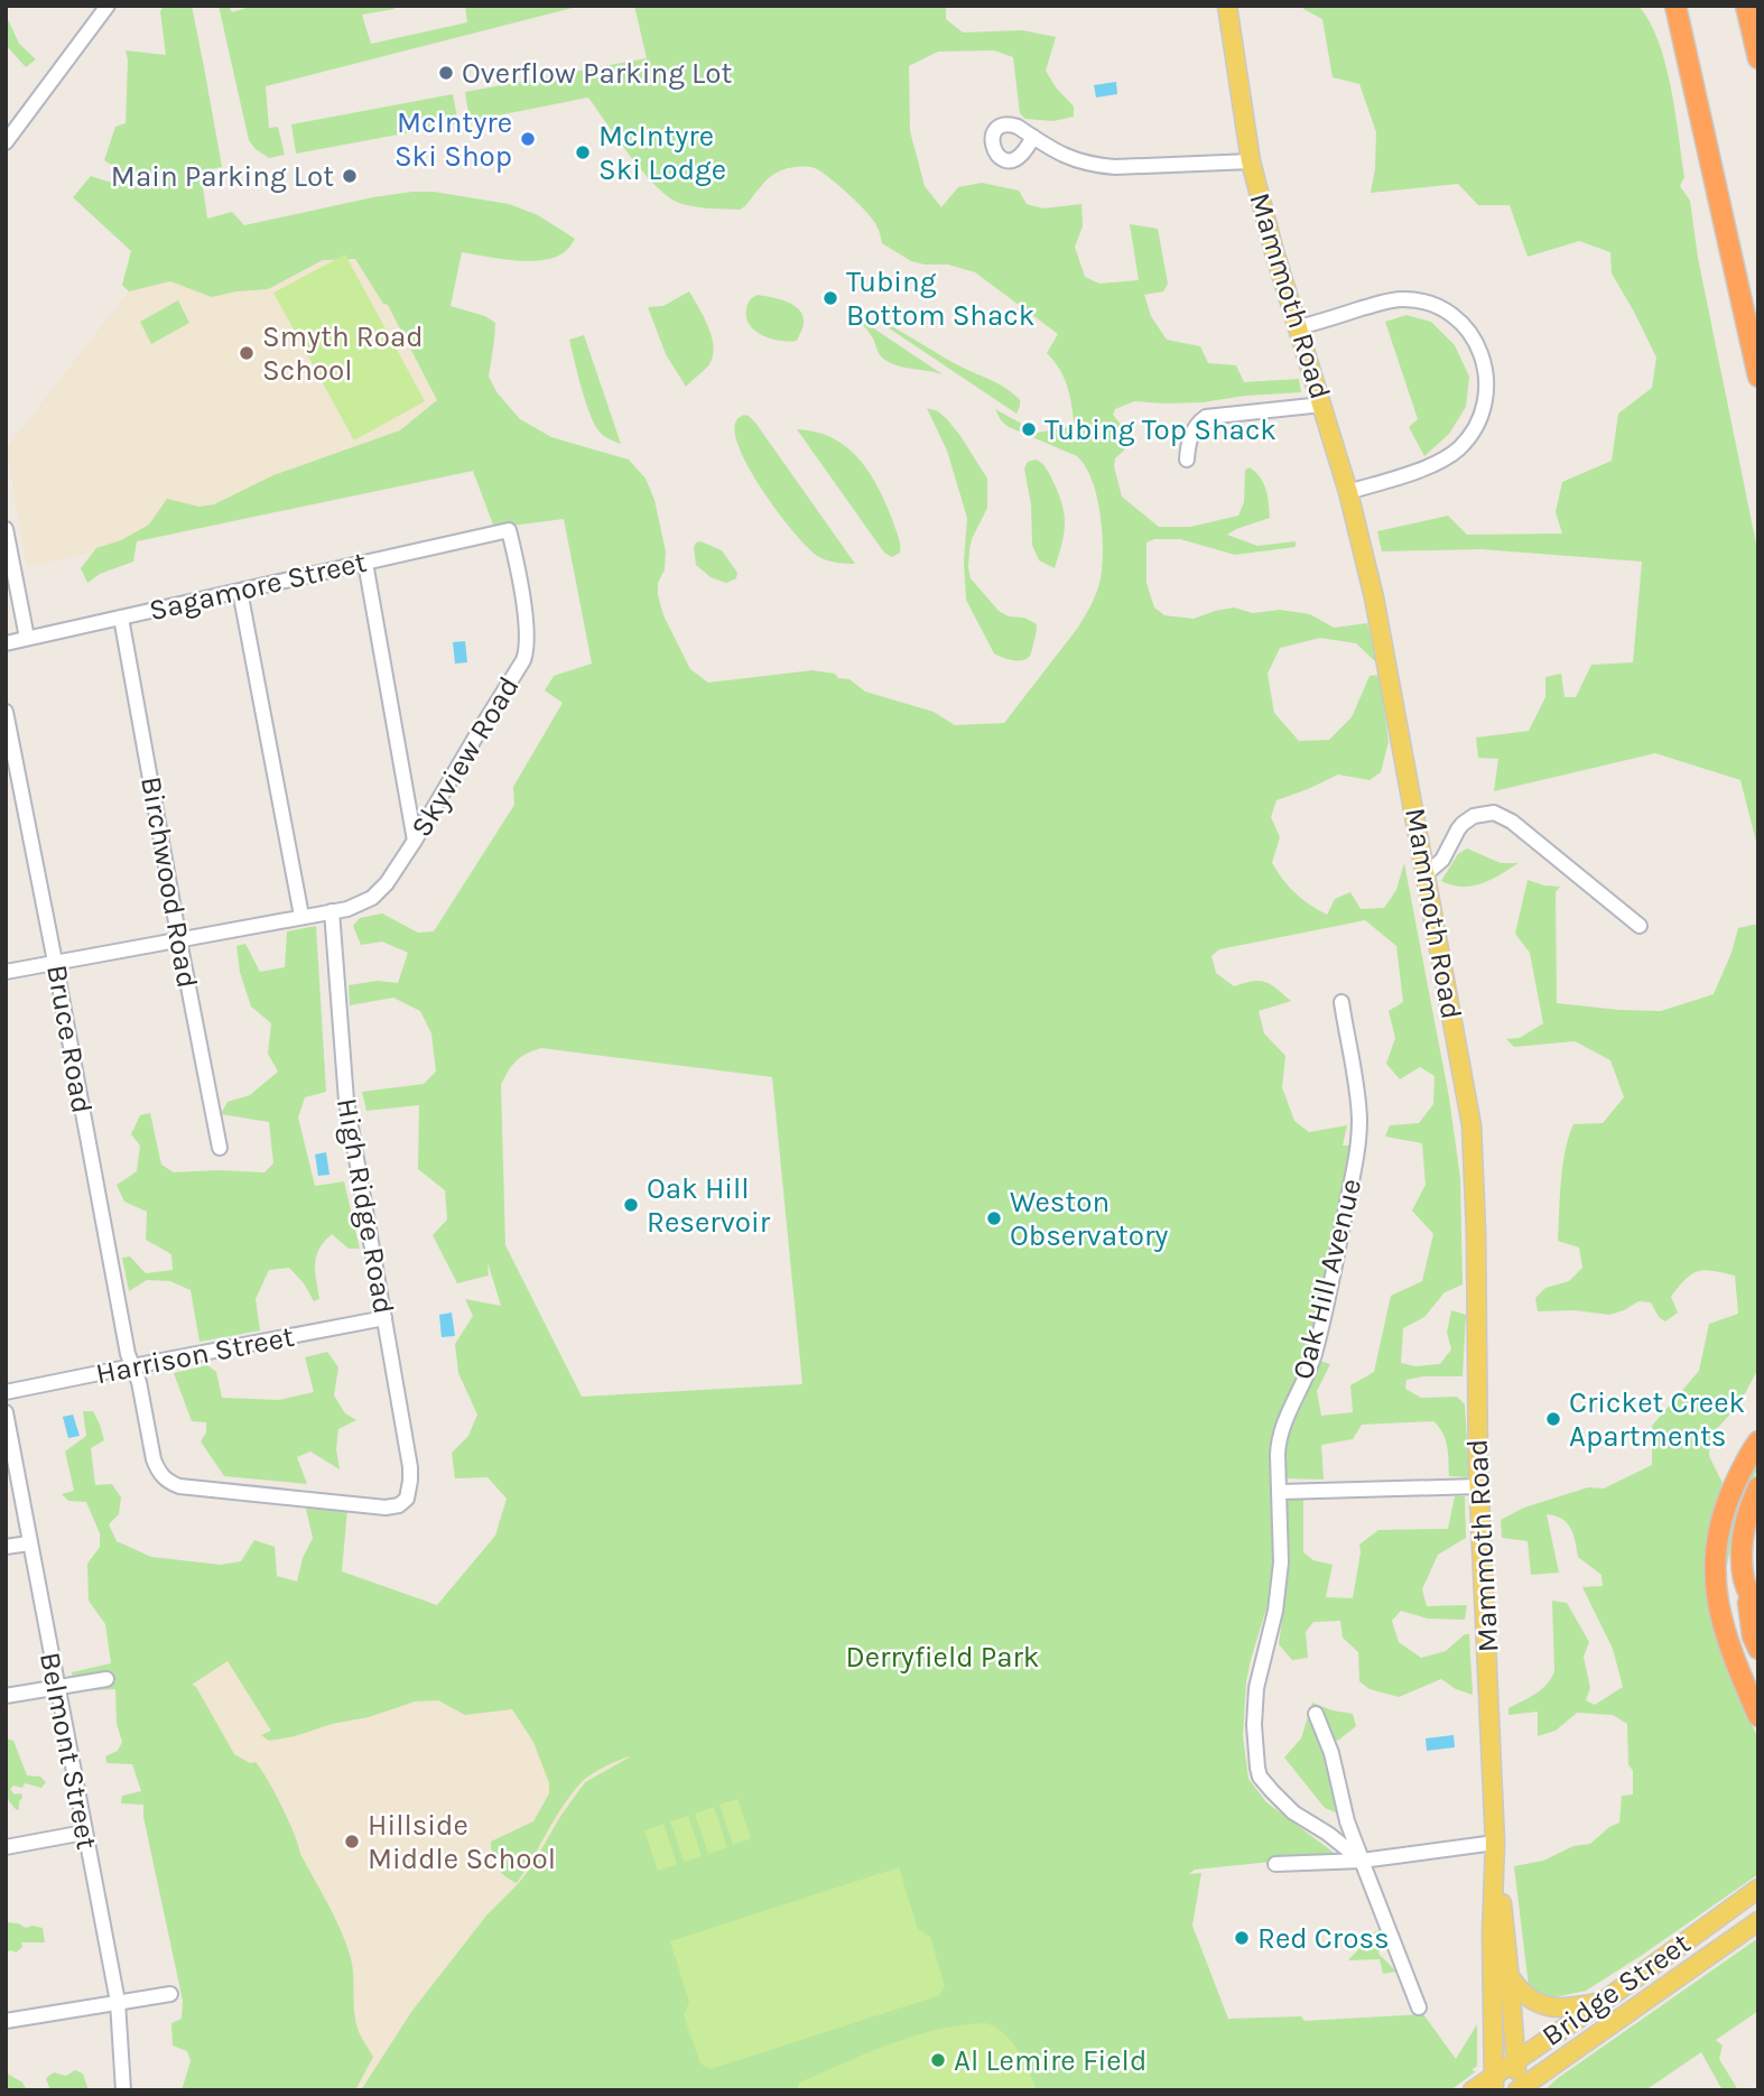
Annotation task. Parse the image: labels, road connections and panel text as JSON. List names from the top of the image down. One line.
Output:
{"streets":{"main road":["Mammoth Road","Bridge Street"],"street":["Sagamore Street","Skyview Road","Birchwood Road","Bruce Road","High Ridge Road","Oak Hill Avenue","Harrison Street","Belmont Street"]},"crossings":[["Mammoth Road","Bridge Street"],["Sagamore Street","Skyview Road"],["Sagamore Street","Birchwood Road"],["Skyview Road","Birchwood Road"],["Skyview Road","Bruce Road"],["Skyview Road","High Ridge Road"],["Bruce Road","High Ridge Road"],["Bruce Road","Harrison Street"],["High Ridge Road","Harrison Street"]],"parks":["Derryfield Park"],"places":["Overflow Parking Lot","McIntyre Ski Shop","McIntyre Ski Lodge","Main Parking Lot","Tubing Bottom Shack","Smyth Road School","Tubing Top Shack","Oak Hill Reservoir","Weston Observatory","Cricket Creek Apartments","Hillside Middle School","Red Cross","Al Lemire Field"]}
